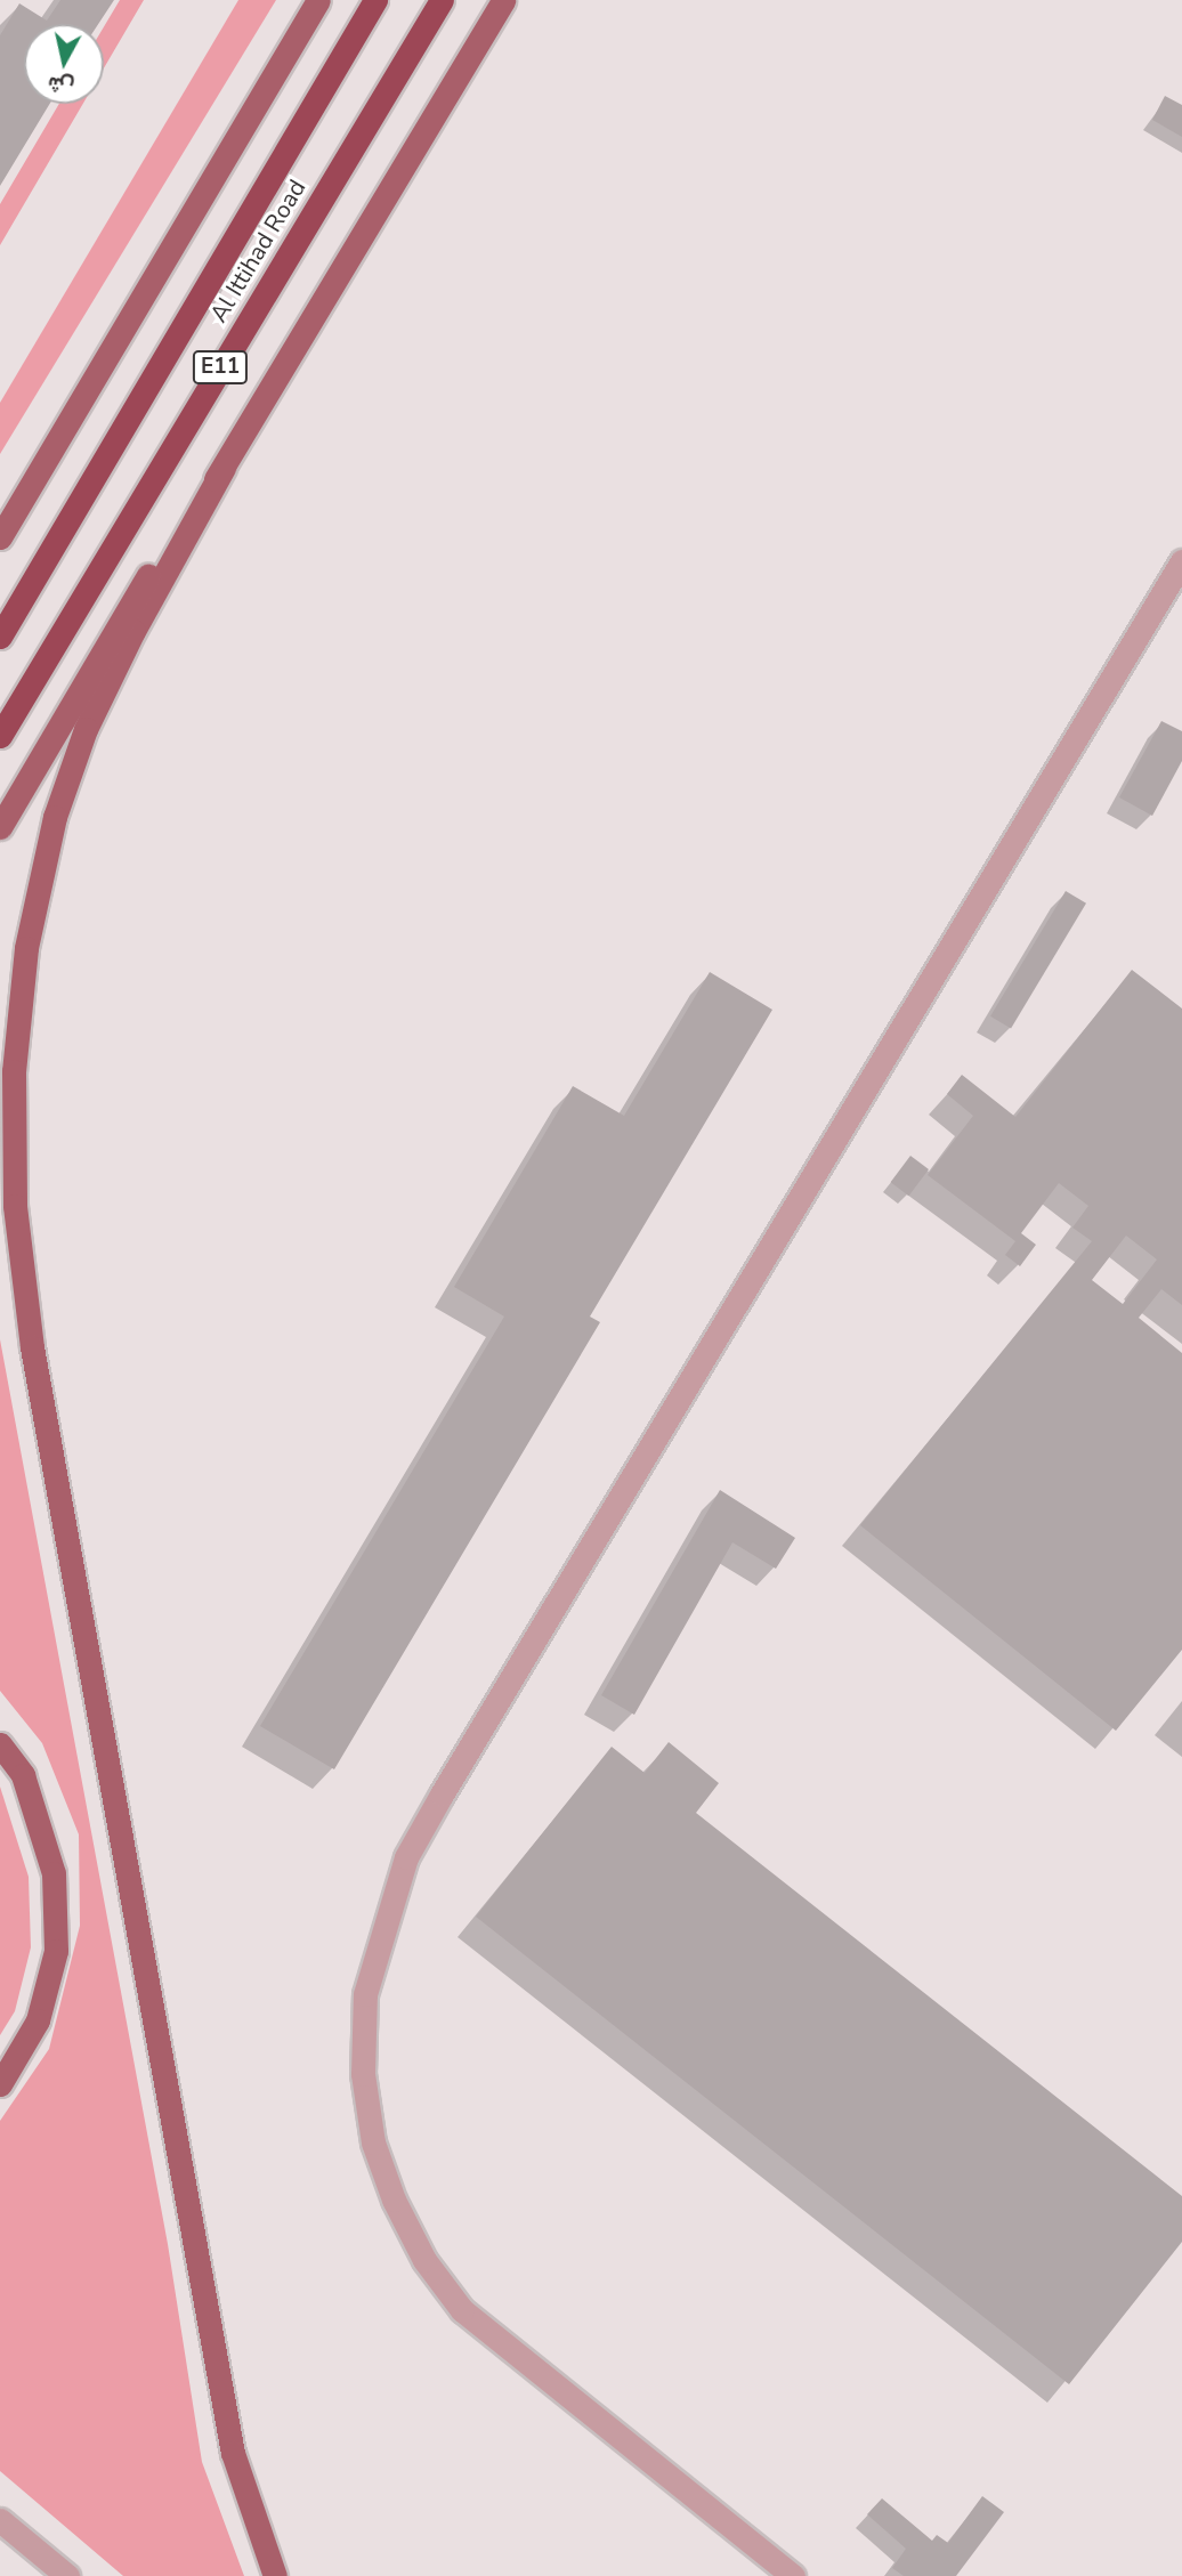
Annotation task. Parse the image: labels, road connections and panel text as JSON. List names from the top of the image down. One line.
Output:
{"streets":{"highway":["Al Ittihad Road","E11"]},"north":"bottom"}
